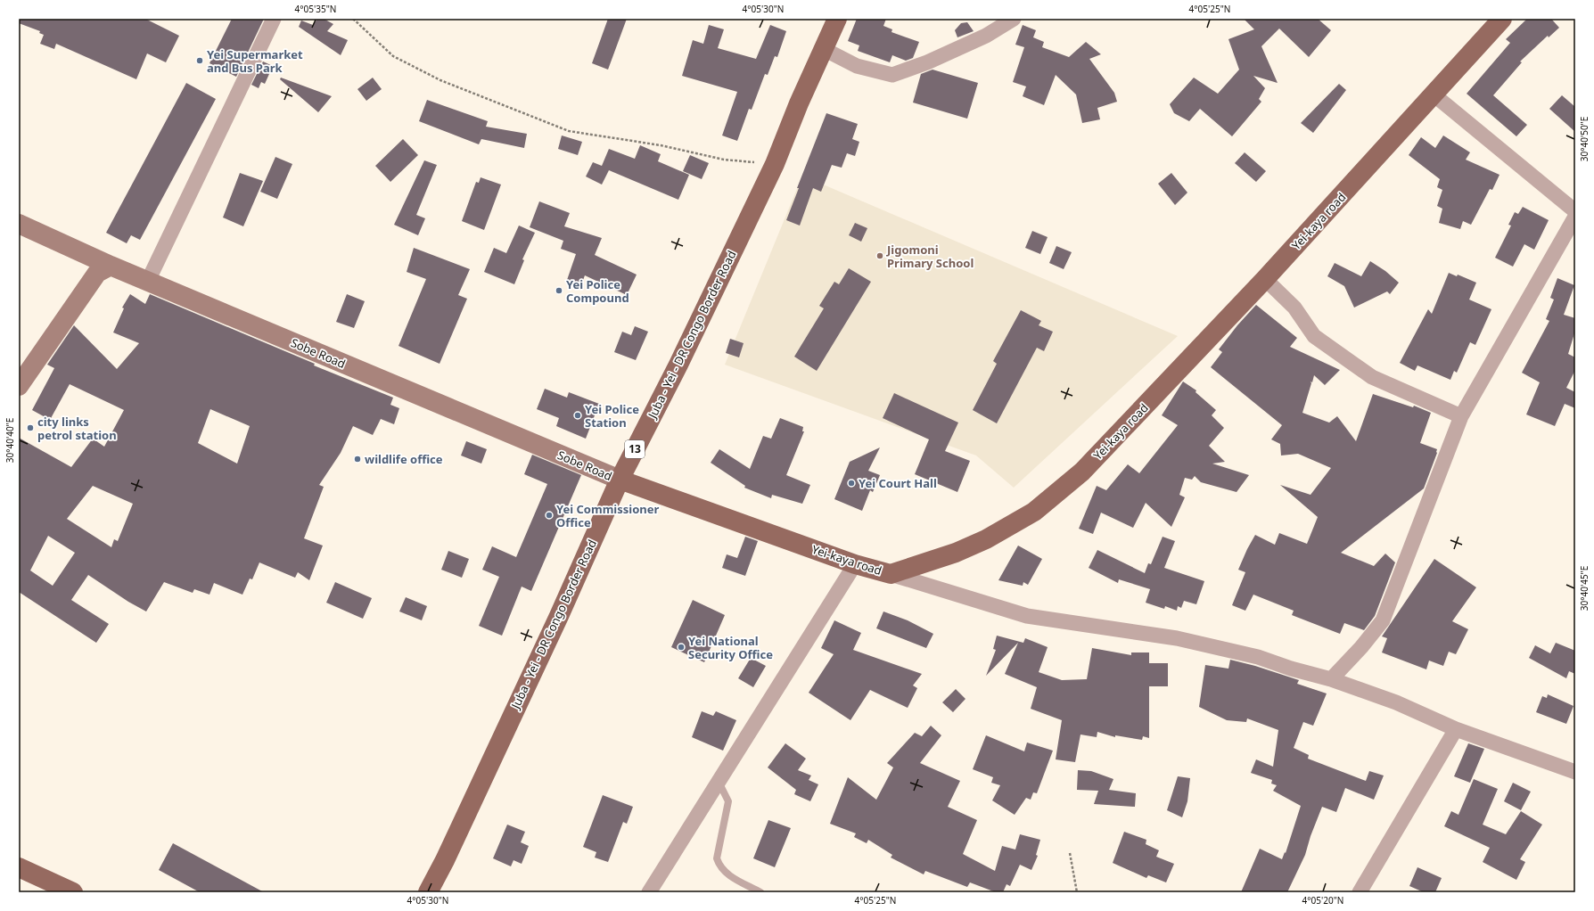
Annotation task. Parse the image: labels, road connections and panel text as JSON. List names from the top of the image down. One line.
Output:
{"streets":{"main road":["Yei-kaya road","Juba - Yei - DR Congo Border Road","13"],"street":["Sobe Road"]},"crossings":[["Yei-kaya road","Juba - Yei - DR Congo Border Road"],["Yei-kaya road","Sobe Road"],["Juba - Yei - DR Congo Border Road","Sobe Road"]],"places":["Yei Supermarket and Bus Park","Jigomoni Primary School","Yei Police Compound","Yei Police Station","city links petrol station","wildlife office","Yei Court Hall","Yei Commissioner Office","Yei National Security Office"],"coordinates":["4°05'35\"N","4°05'30\"N","4°05'25\"N","30°40'50\"E","30°40'40\"E","30°40'45\"E","4°05'20\"N"]}
